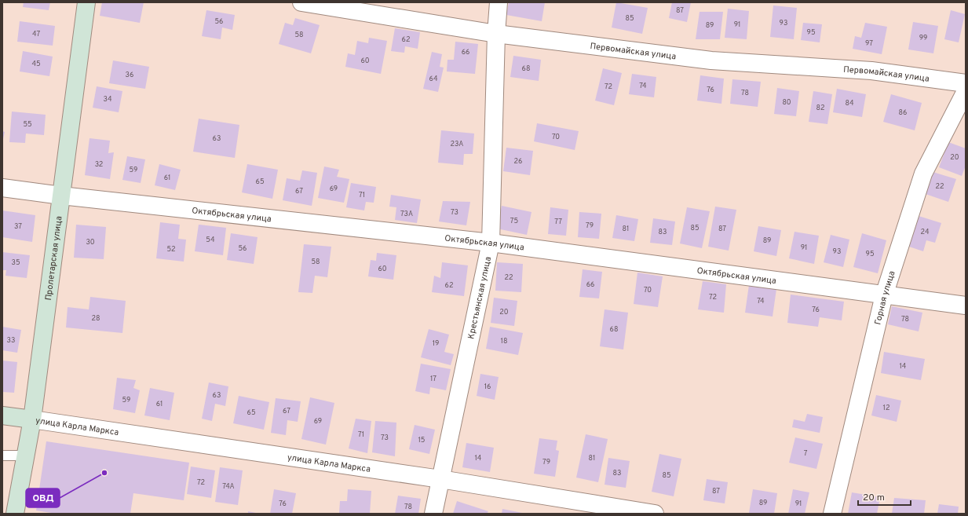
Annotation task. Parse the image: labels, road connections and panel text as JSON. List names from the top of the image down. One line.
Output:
{"streets":{"main road":["Пролетарская улица","улица Карла Маркса"],"street":["Первомайская улица","Октябрьская улица","Крестьянская улица","Горная улица"]},"crossings":[["Первомайская улица","Крестьянская улица"],["Октябрьская улица","Пролетарская улица"],["Октябрьская улица","Крестьянская улица"],["Октябрьская улица","Горная улица"],["Пролетарская улица","улица Карла Маркса"],["Крестьянская улица","улица Карла Маркса"]],"places":["ОВД"],"house_numbers":["87","85","56","93","91","89","95","47","58","99","62","97","66","60","45","68","36","64","74","72","76","78","34","80","84","82","86","55","70","63","23А","20","26","32","59","61","65","22","69","67","71","73","73А","75","77","79","37","85","81","87","83","24","54","89","30","91","56","52","93","95","58","35","60","22","66","62","70","72","74","76","20","28","78","68","33","18","19","14","17","16","63","59","61","12","67","65","69","71","73","15","7","14","81","79","83","85","72","74А","87","89","76","91","78"],"scale_bar":"20 m"}
